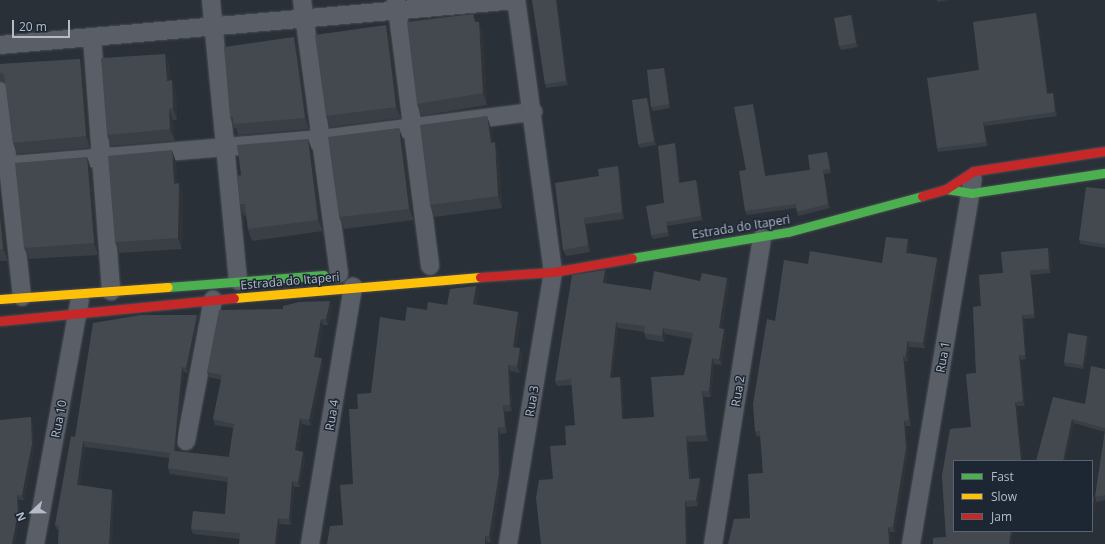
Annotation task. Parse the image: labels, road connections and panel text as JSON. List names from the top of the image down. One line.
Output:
{"streets":{"street":["Estrada do Itaperi","Rua 1","Rua 2","Rua 3","Rua 4","Rua 10"]},"crossings":[["Estrada do Itaperi","Rua 1"],["Estrada do Itaperi","Rua 2"],["Estrada do Itaperi","Rua 3"],["Estrada do Itaperi","Rua 4"],["Estrada do Itaperi","Rua 10"]],"legend":["Fast","Slow","Jam"],"scale_bar":"20 m","north":"left"}
